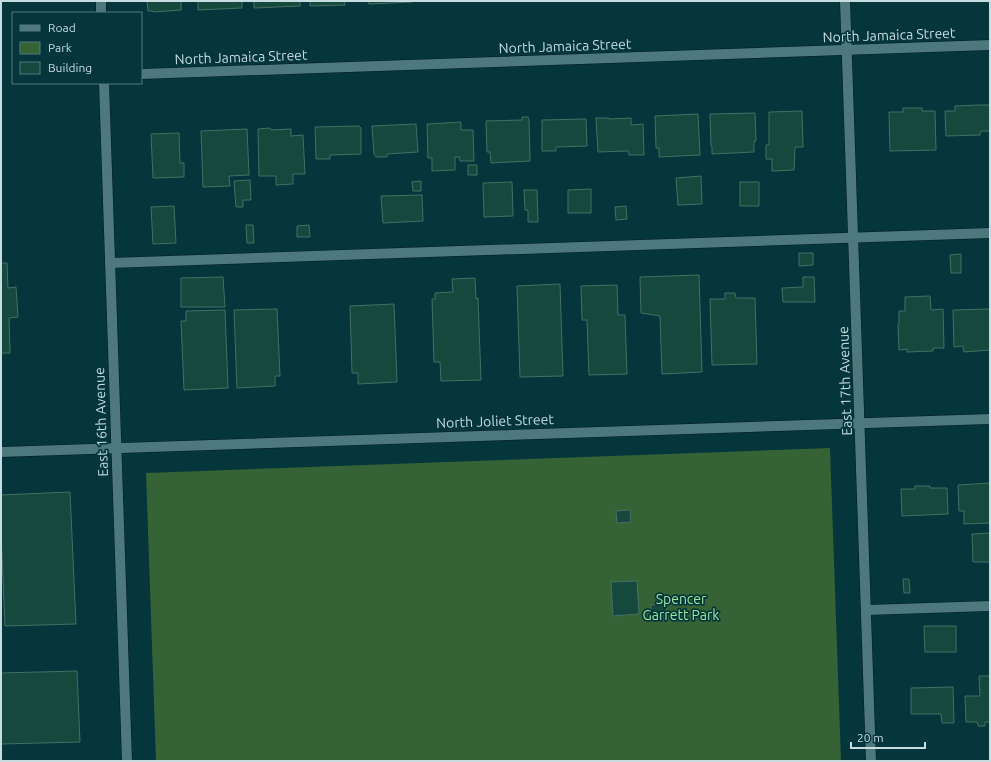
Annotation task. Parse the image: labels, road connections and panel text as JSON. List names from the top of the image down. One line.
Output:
{"streets":{"street":["North Jamaica Street","East 17th Avenue","North Joliet Street","East 16th Avenue"]},"crossings":[["North Jamaica Street","East 17th Avenue"],["East 17th Avenue","North Joliet Street"],["North Joliet Street","East 16th Avenue"]],"parks":["Spencer Garrett Park"],"legend":["Road","Park","Building"],"scale_bar":"20 m"}
